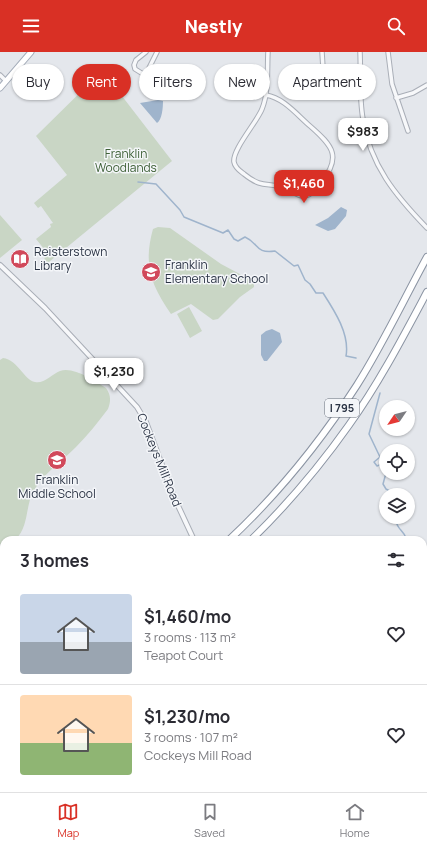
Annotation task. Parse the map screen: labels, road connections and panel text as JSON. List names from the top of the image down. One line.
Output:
{"streets":{"highway":["I 795"],"street":["Cockeys Mill Road"]},"parks":["Franklin Woodlands"],"places":{"library":["Reisterstown Library"],"school or university":["Franklin Elementary School","Franklin Middle School"]},"north":"bottom left","page":{"header":"Nestly","chip":["Buy","Rent","Filters","New","Apartment"],"price":["$983","$1,460","$1,230"],"heading":"3 homes","list":[{"name":"$1,460/mo","note":"3 rooms · 113 m² · Teapot Court"},{"name":"$1,230/mo","note":"3 rooms · 107 m² · Cockeys Mill Road"}],"tabs":["Map","Saved","Home"]}}
